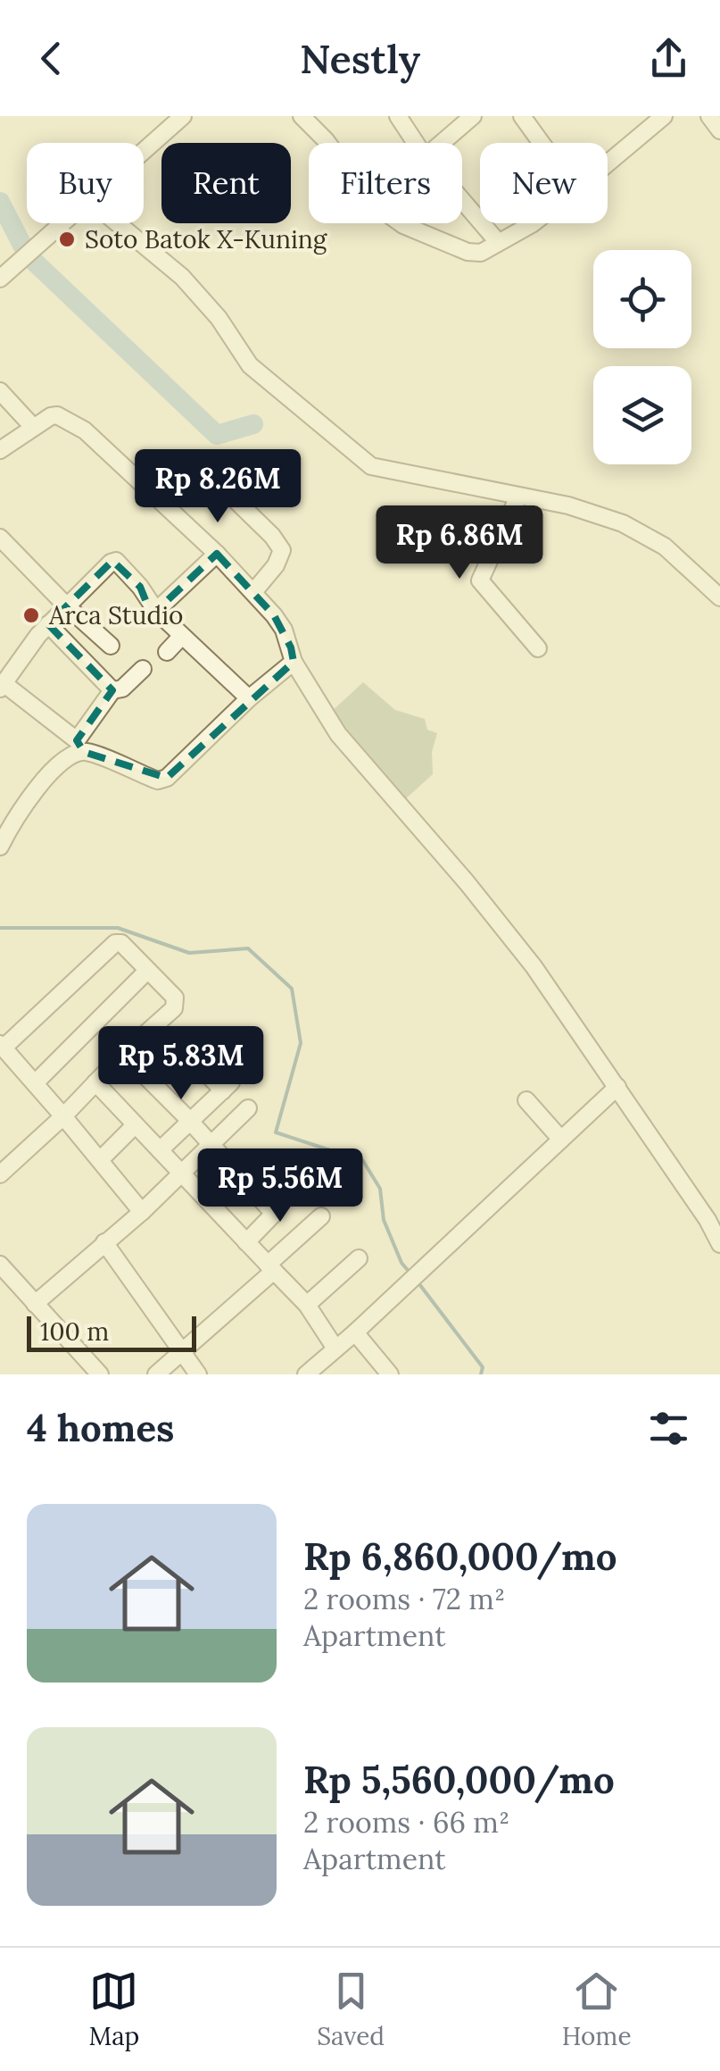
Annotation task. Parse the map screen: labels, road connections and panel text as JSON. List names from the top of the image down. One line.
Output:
{"places":["Soto Batok X-Kuning","Arca Studio"],"scale_bar":"100 m","page":{"header":"Nestly","chip":["Buy","Rent","Filters","New"],"price":["Rp 8.26M","Rp 6.86M","Rp 5.83M","Rp 5.56M"],"scale":"100 m","heading":"4 homes","list":[{"name":"Rp 6,860,000/mo","note":"2 rooms · 72 m² · Apartment"},{"name":"Rp 5,560,000/mo","note":"2 rooms · 66 m² · Apartment"}],"tabs":["Map","Saved","Home"]}}
